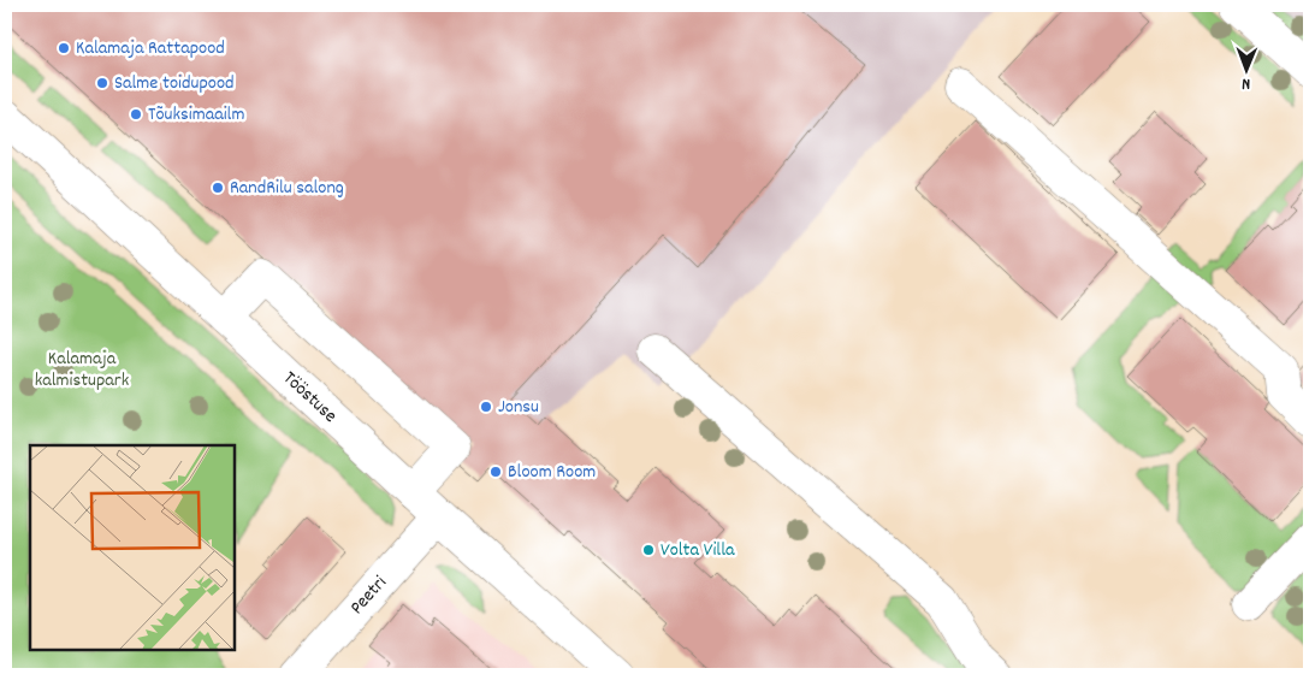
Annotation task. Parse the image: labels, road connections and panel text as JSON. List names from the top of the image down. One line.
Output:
{"streets":{"street":["Tööstuse","Peetri"]},"crossings":[["Tööstuse","Peetri"]],"parks":["Kalamaja kalmistupark"],"places":["Kalamaja Rattapood","Salme toidupood","Tõuksimaailm","RandRilu salong","Jonsu","Bloom Room","Volta Villa"],"north":"bottom"}
